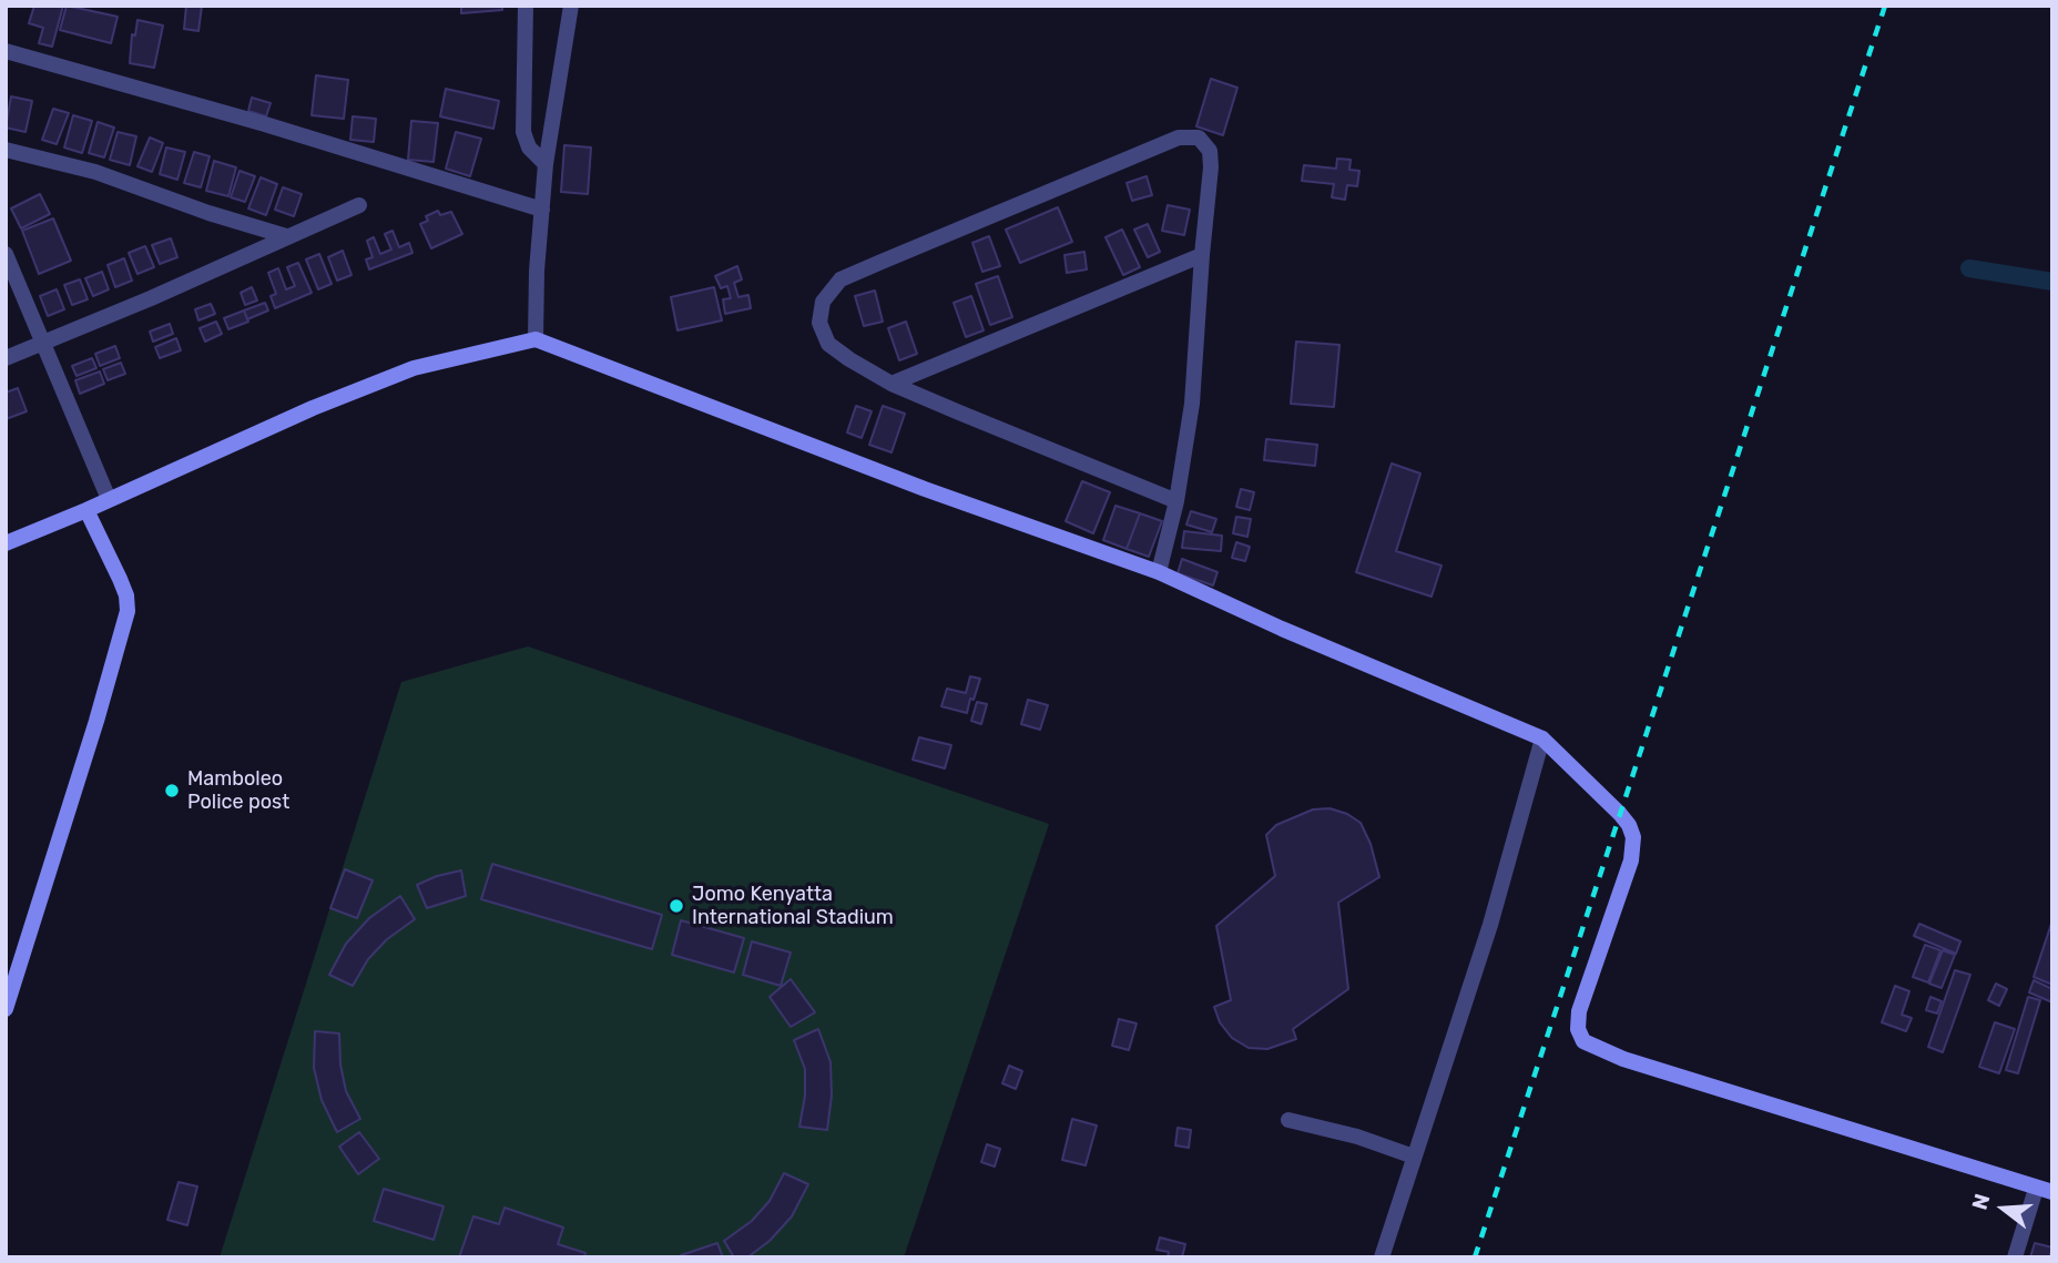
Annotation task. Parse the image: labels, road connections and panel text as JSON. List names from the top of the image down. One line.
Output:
{"places":["Mamboleo Police post","Jomo Kenyatta International Stadium"],"north":"left"}
